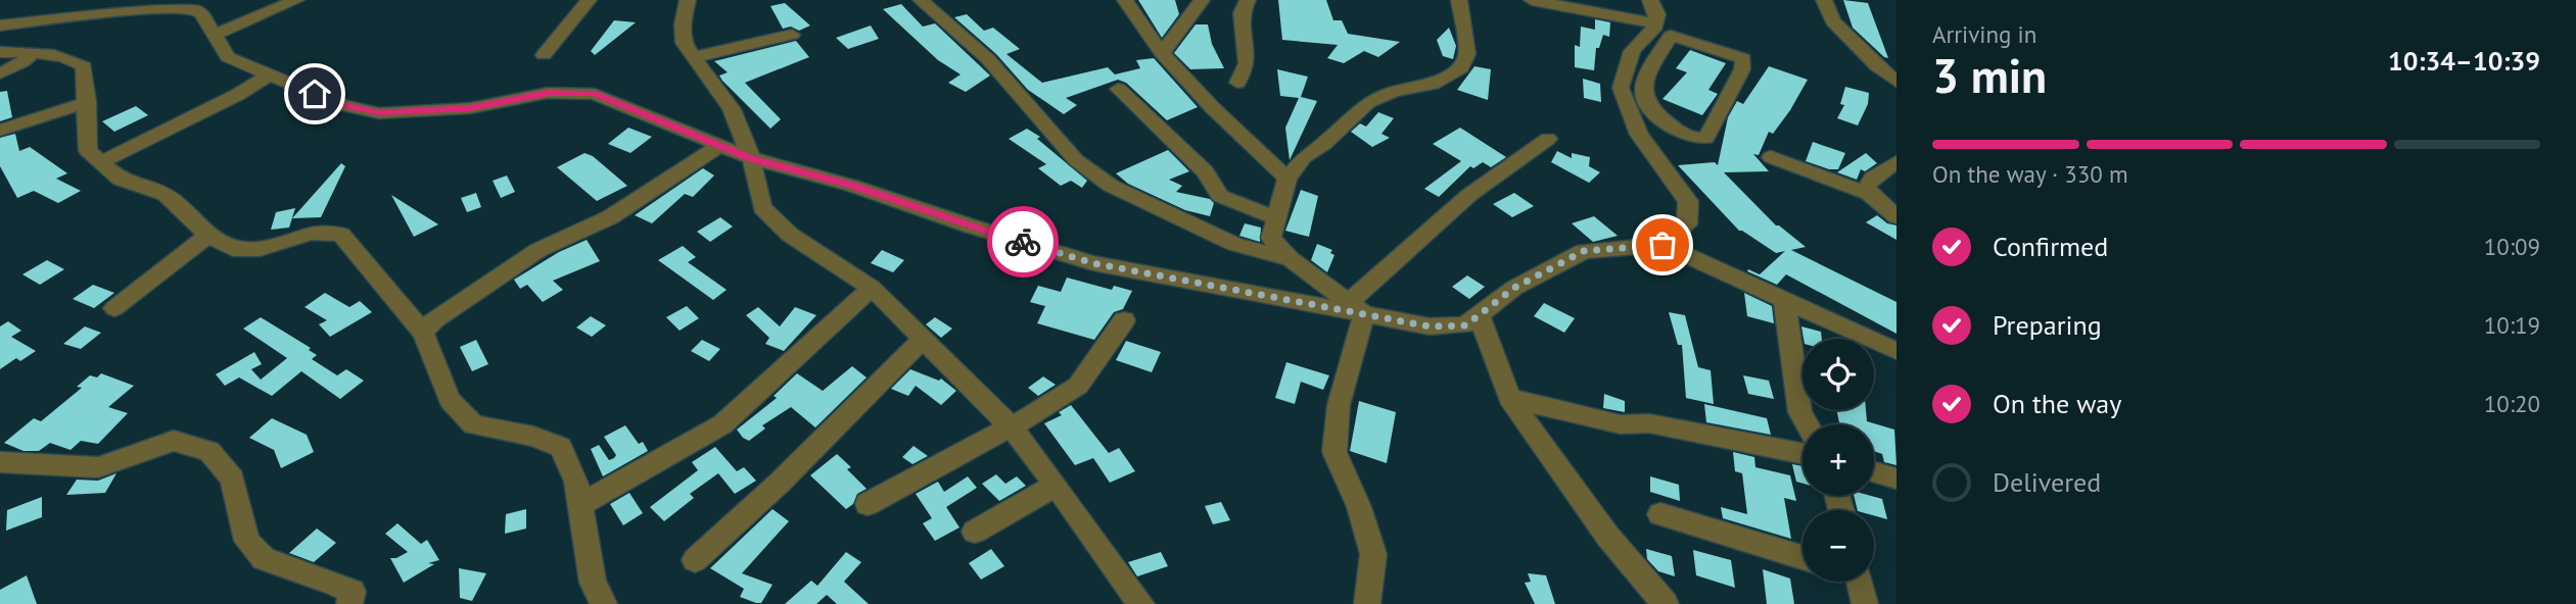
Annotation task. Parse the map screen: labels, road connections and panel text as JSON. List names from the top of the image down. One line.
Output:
{"page":{"heading":["3 min","Arriving in","10:34–10:39"],"bar":"On the way · 330 m","list":[["Confirmed","10:09"],["Preparing","10:19"],["On the way","10:20"],"Delivered"],"map_buttons":["+","−"]}}
